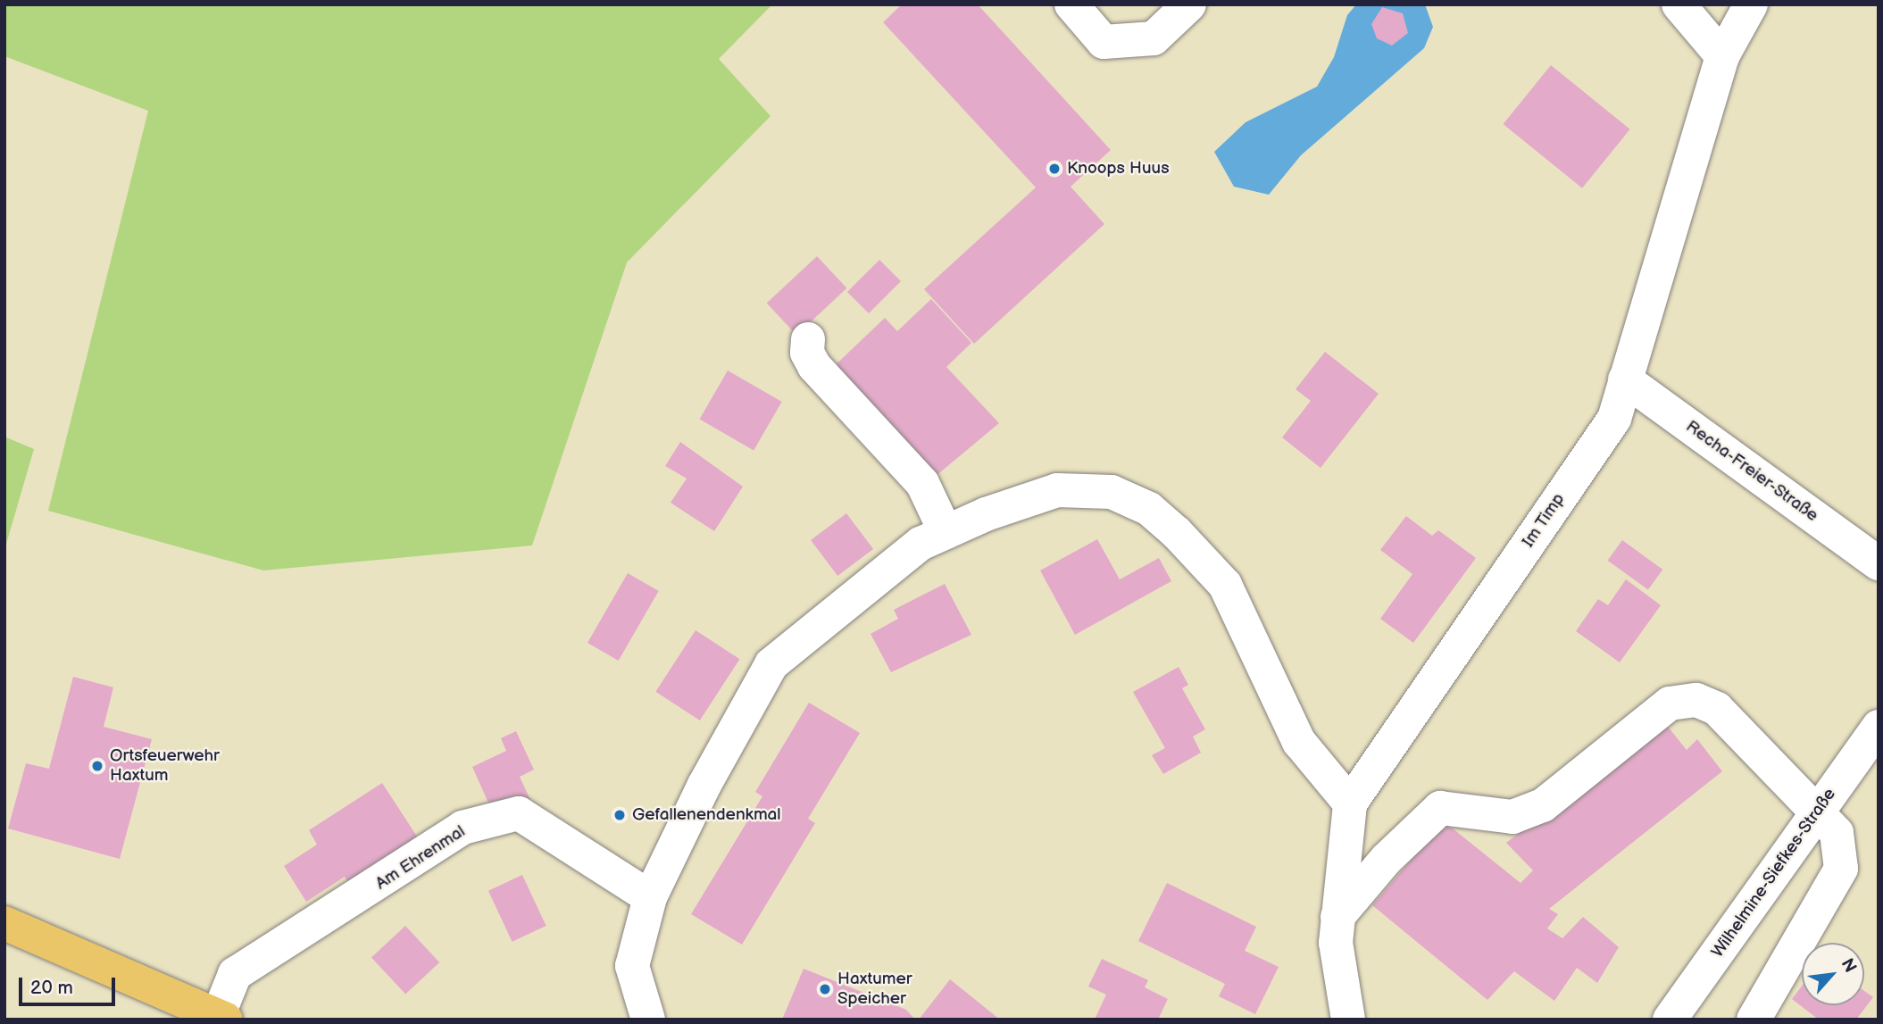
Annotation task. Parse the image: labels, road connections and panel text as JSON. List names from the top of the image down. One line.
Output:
{"streets":{"street":["Recha-Freier-Straße","Im Timp","Am Ehrenmal","Wilhelmine-Siefkes-Straße"]},"crossings":[["Recha-Freier-Straße","Im Timp"]],"places":["Knoops Huus","Ortsfeuerwehr Haxtum","Gefallenendenkmal","Haxtumer Speicher"],"scale_bar":"20 m","north":"top right"}
